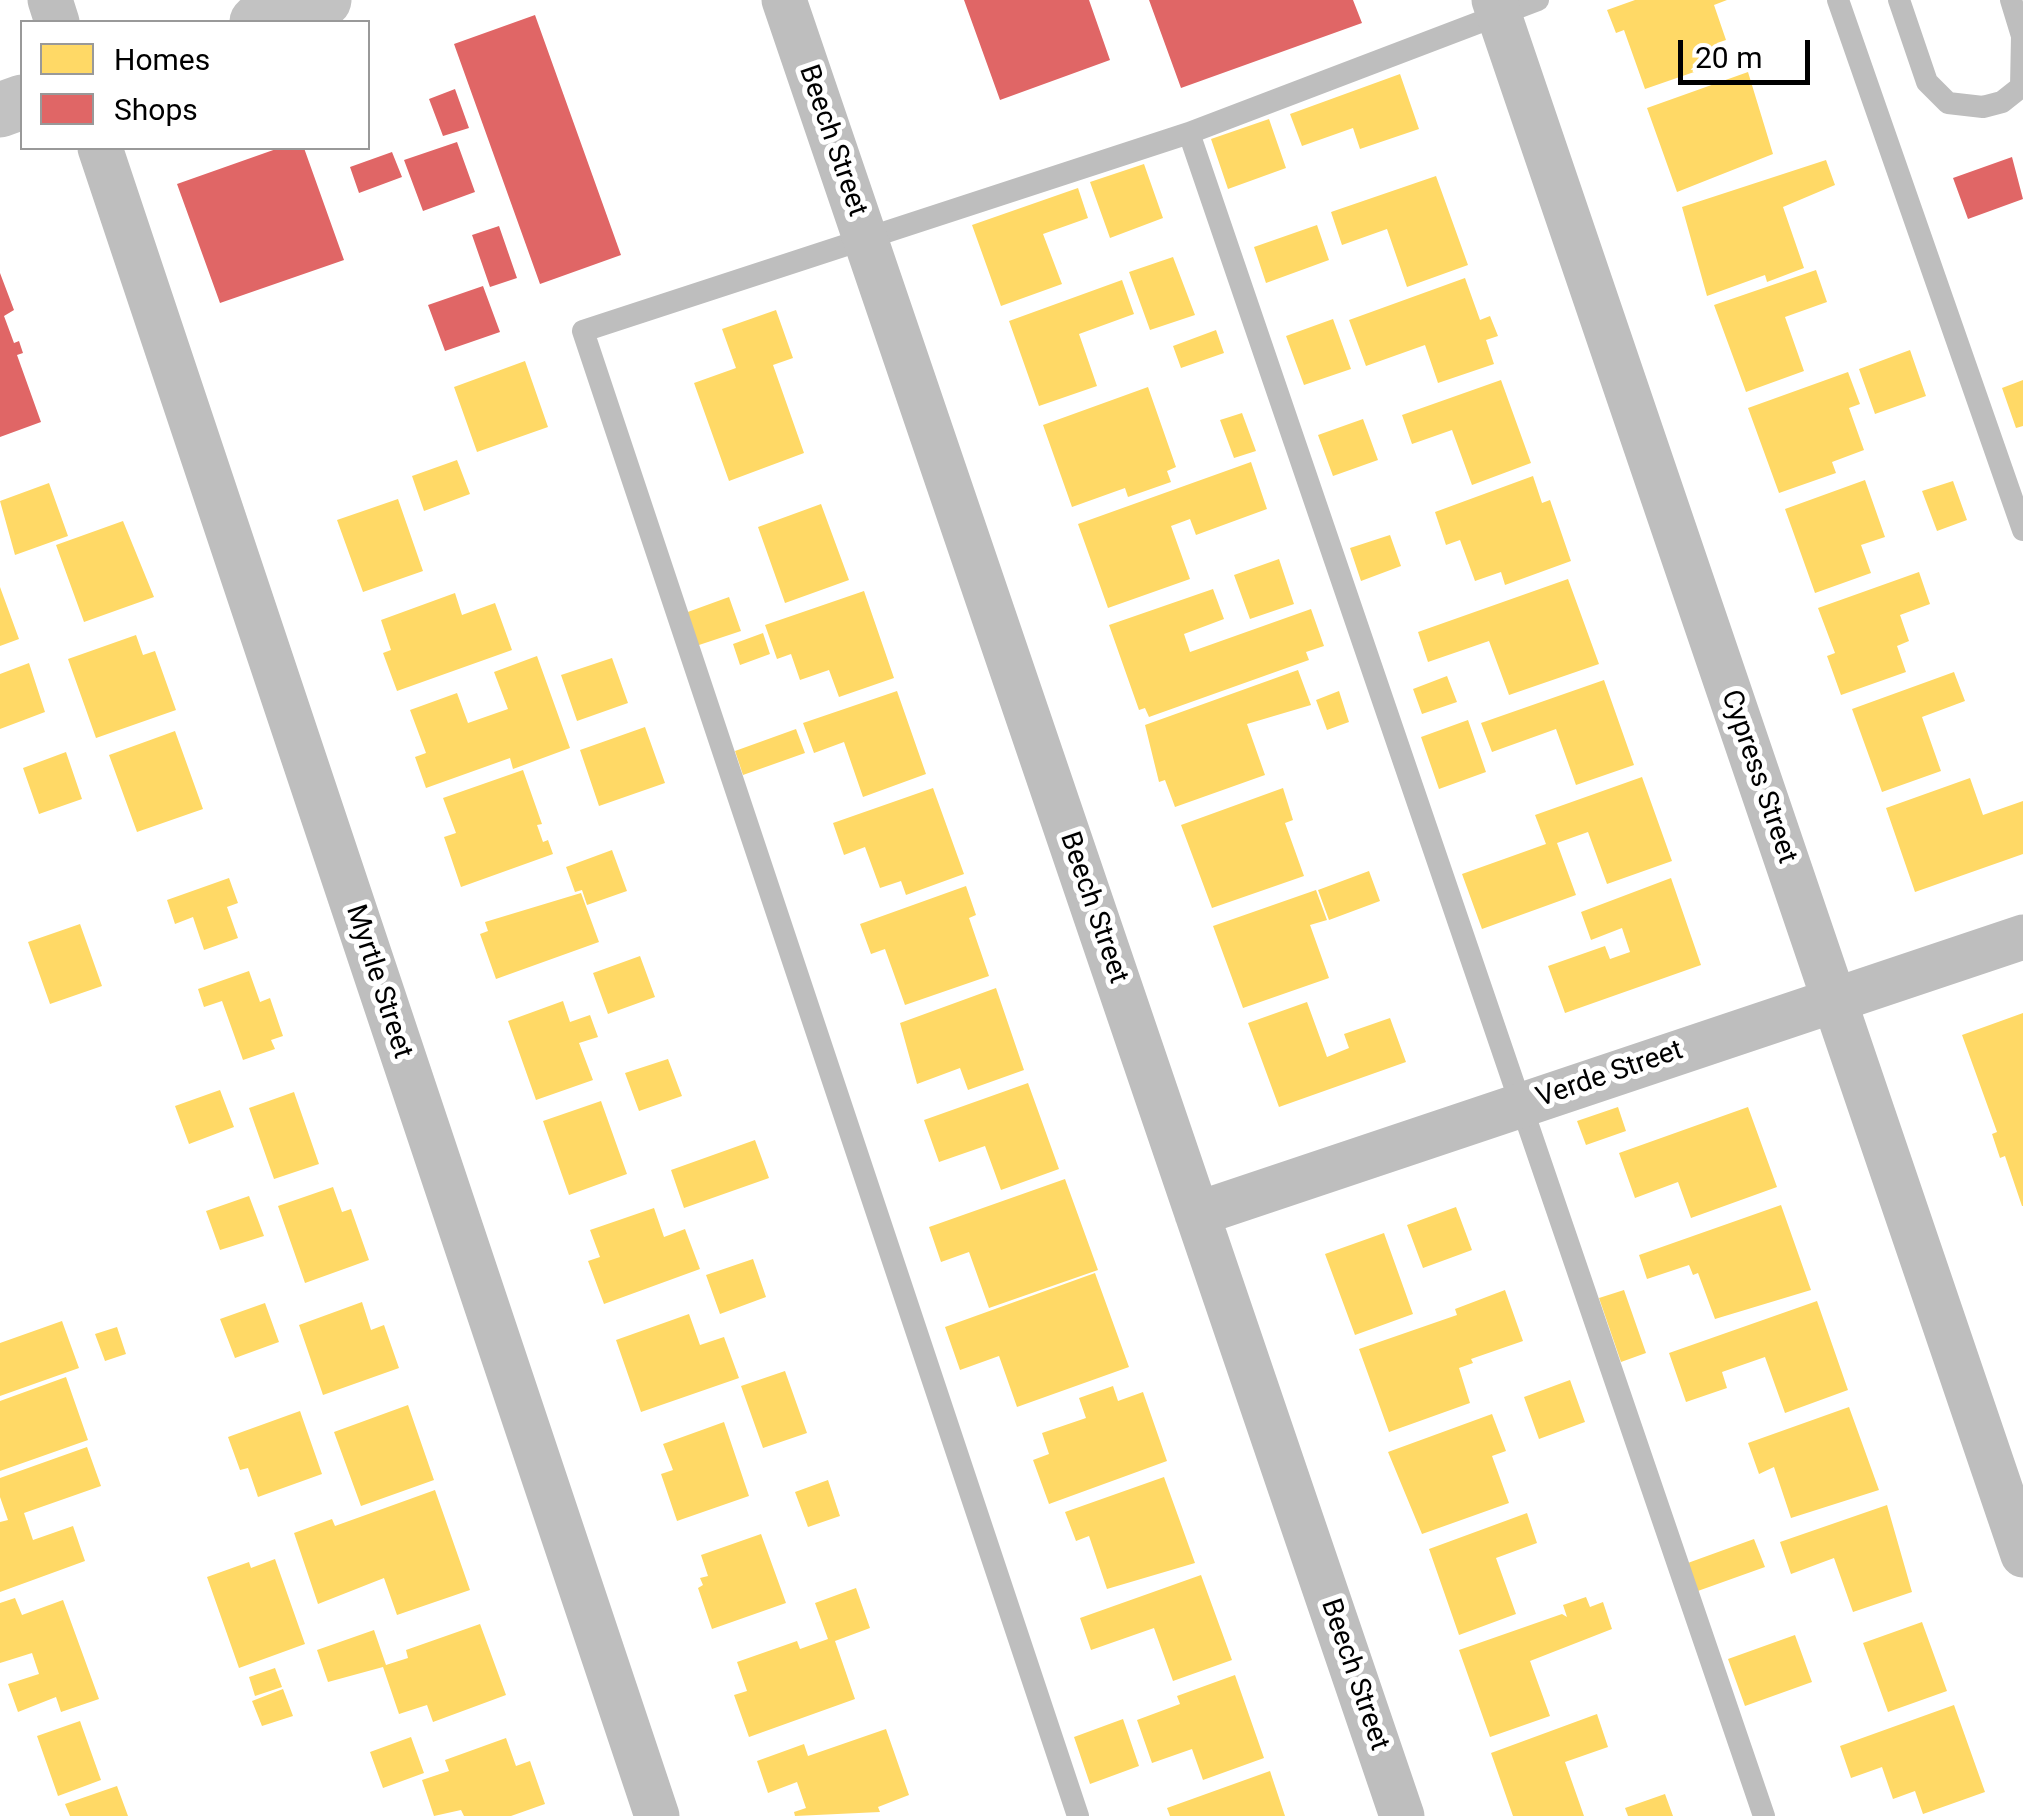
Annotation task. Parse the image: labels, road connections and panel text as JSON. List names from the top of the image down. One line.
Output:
{"streets":{"street":["Beech Street","Cypress Street","Myrtle Street","Verde Street"]},"crossings":[["Beech Street","Verde Street"],["Cypress Street","Verde Street"]],"legend":["Homes","Shops"],"scale_bar":"20 m"}
